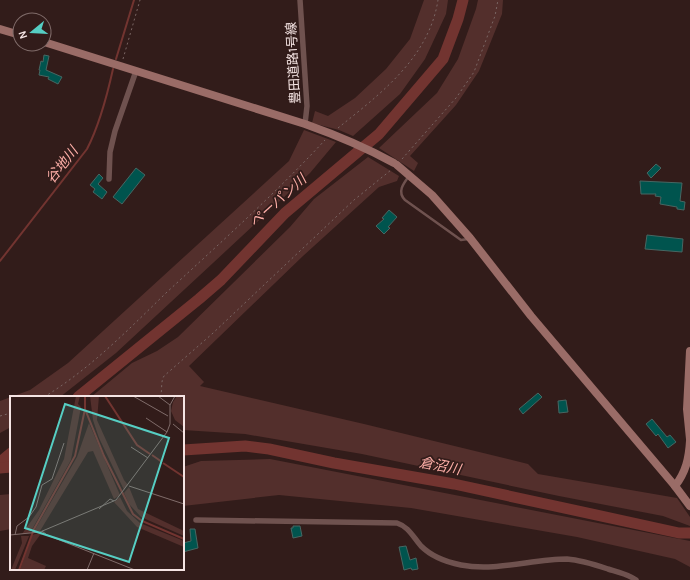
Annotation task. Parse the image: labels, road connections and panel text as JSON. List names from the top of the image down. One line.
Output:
{"streets":{"street":["豊田道路1号線"]},"water":["谷地川","ペーパン川","倉沼川"],"north":"left"}
